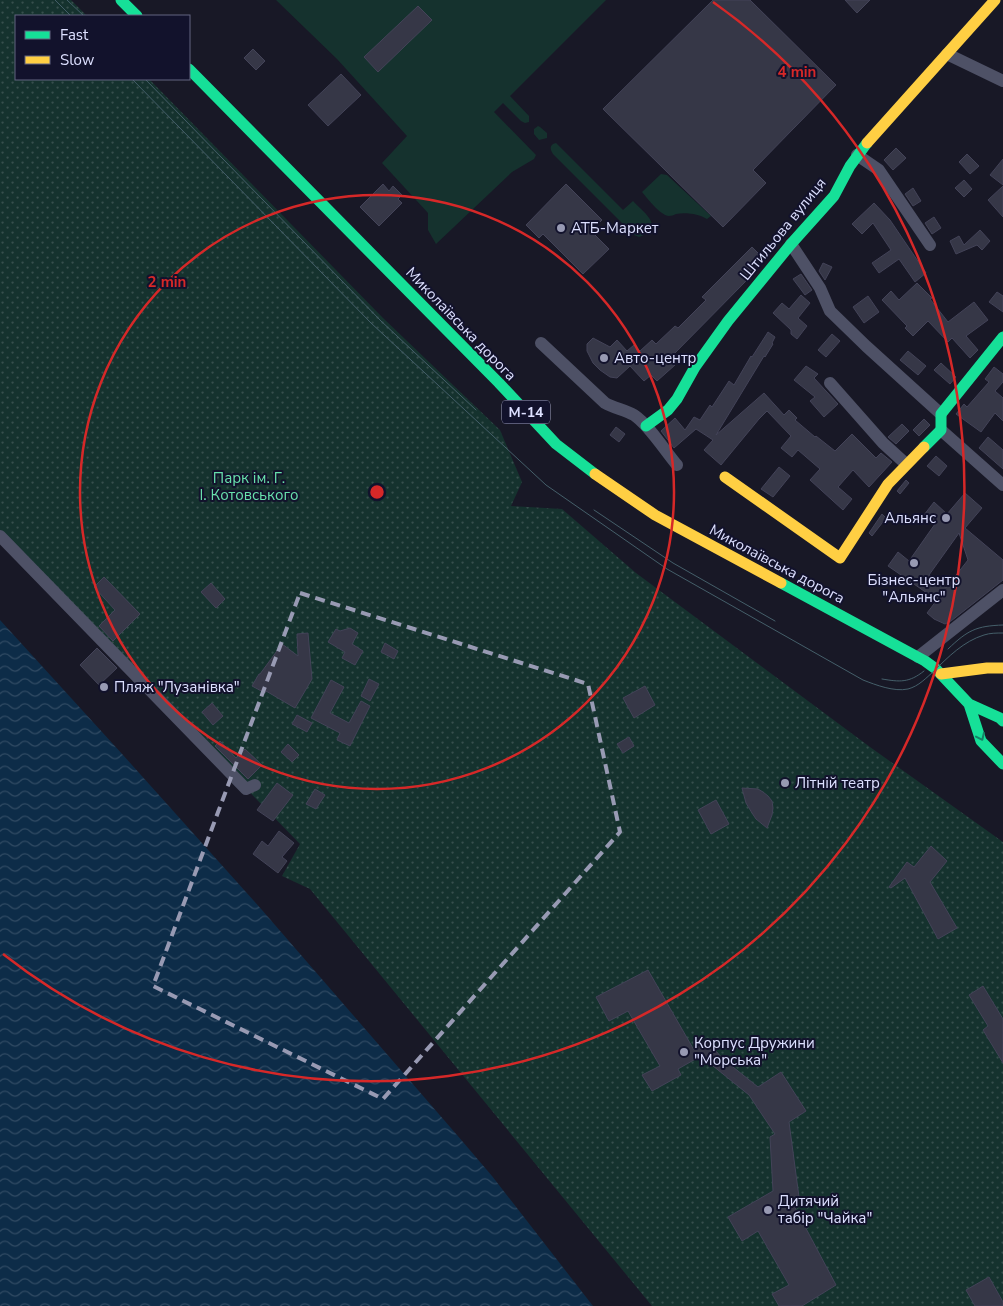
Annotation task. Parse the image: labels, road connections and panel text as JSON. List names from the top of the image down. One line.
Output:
{"streets":{"main road":["Штильова вулиця","Миколаївська дорога","М-14"]},"parks":["Парк ім. Г. І. Котовського"],"places":["АТБ-Маркет","Авто-центр","Альянс","Бізнес-центр \"Альянс\"","Пляж \"Лузанівка\"","Літній театр","Корпус Дружини \"Морська\"","Дитячий табір \"Чайка\""],"legend":["Fast","Slow"],"rings":["4 min","2 min"]}
